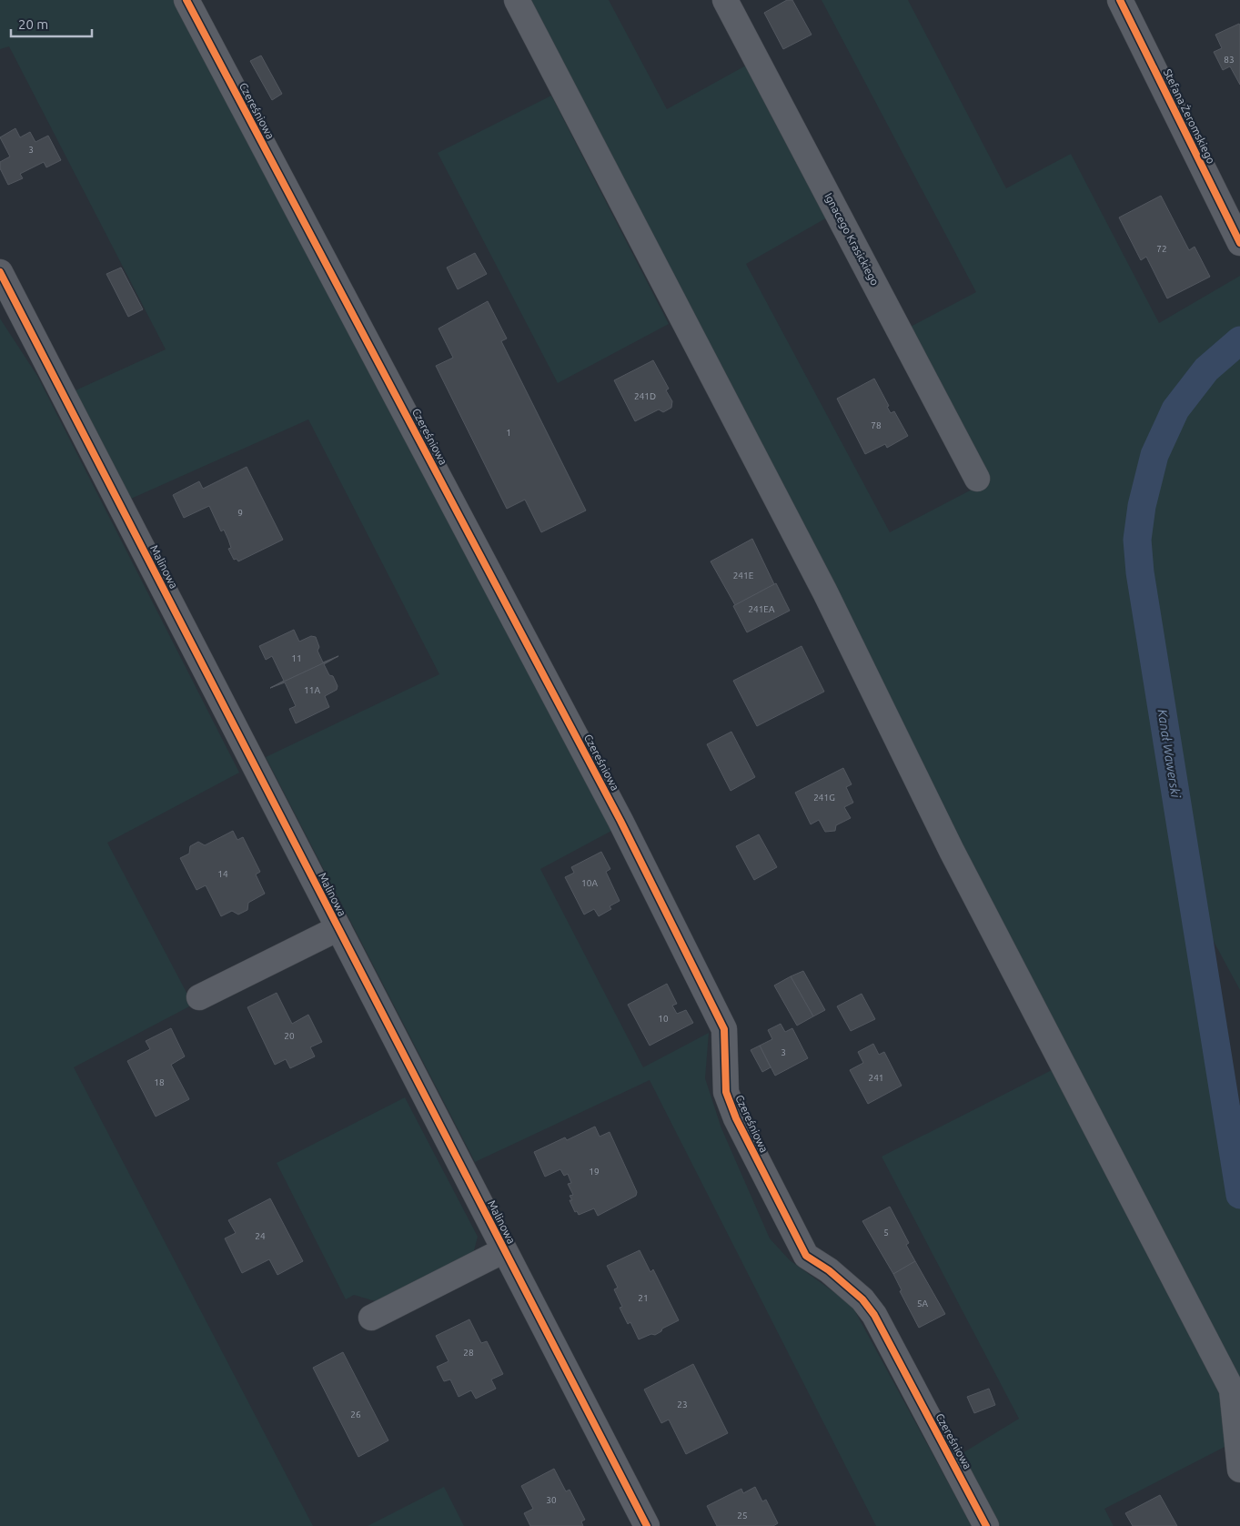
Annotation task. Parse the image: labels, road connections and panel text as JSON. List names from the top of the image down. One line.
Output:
{"streets":{"street":["Czereśniowa","Stefana Żeromskiego","Ignacego Krasickiego","Malinowa"]},"water":["Kanał Wawerski"],"house_numbers":["83","3","72","241D","78","1","9","241E","241EA","11","11A","241G","14","10A","10","20","3","241","18","19","5","24","21","5A","28","23","26","30","25"],"scale_bar":"20 m"}
